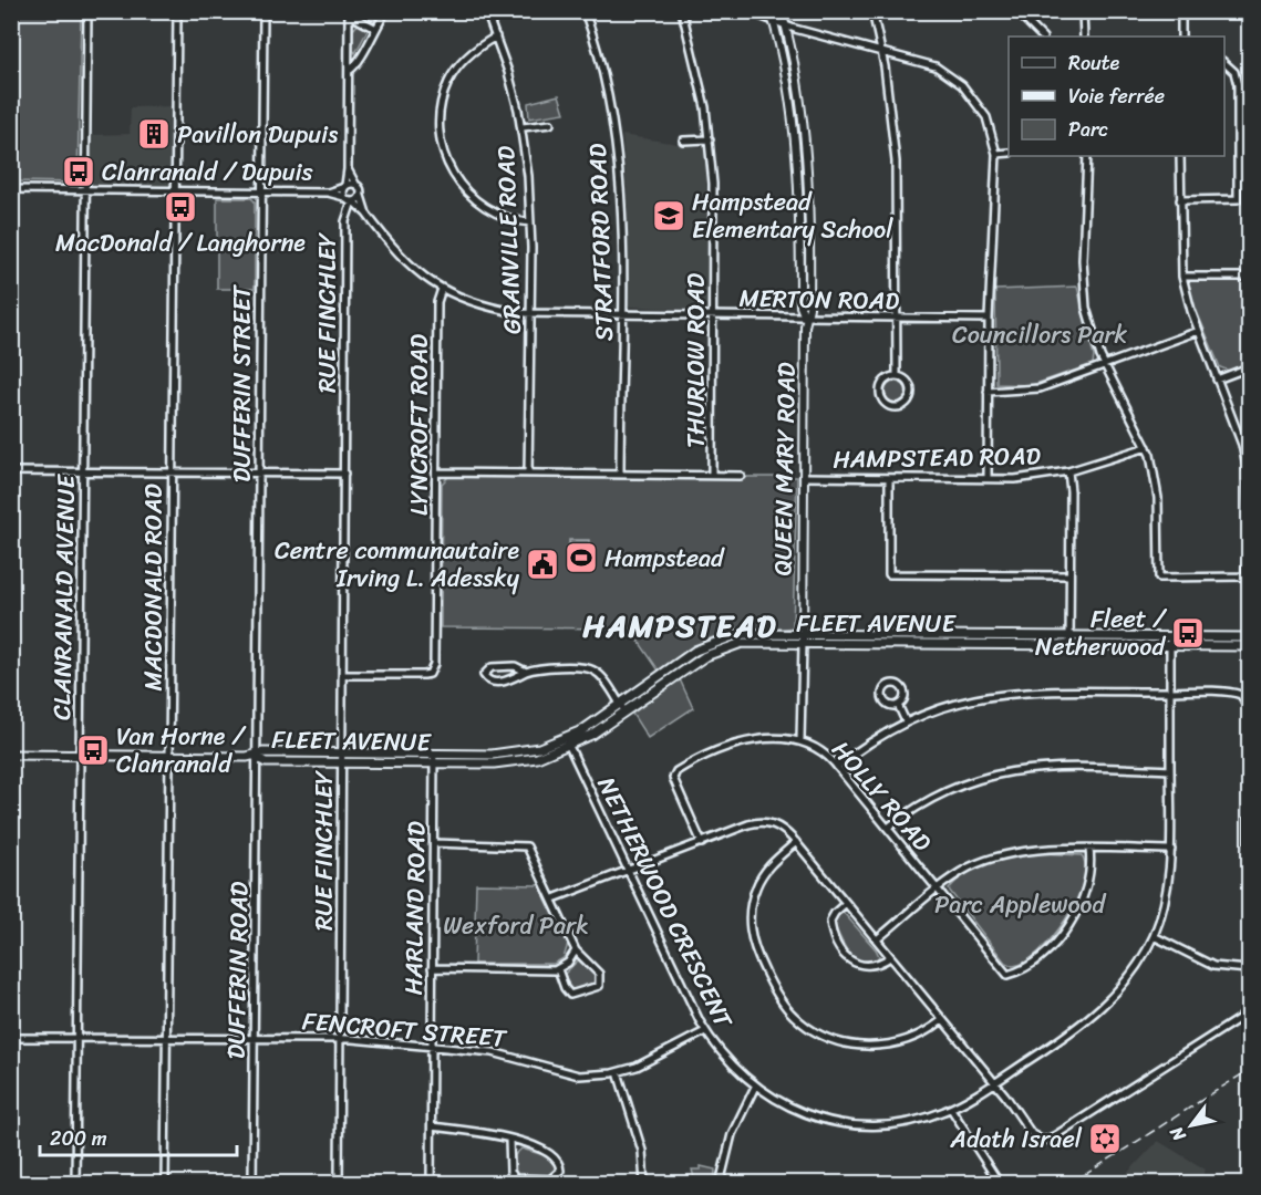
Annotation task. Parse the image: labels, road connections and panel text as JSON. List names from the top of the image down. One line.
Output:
{"streets":{"main road":["FLEET AVENUE"],"street":["GRANVILLE ROAD","STRATFORD ROAD","MERTON ROAD","RUE FINCHLEY","THURLOW ROAD","DUFFERIN STREET","LYNCROFT ROAD","HAMPSTEAD ROAD","QUEEN MARY ROAD","MACDONALD ROAD","CLANRANALD AVENUE","HOLLY ROAD","NETHERWOOD CRESCENT","HARLAND ROAD","DUFFERIN ROAD","FENCROFT STREET"]},"crossings":[["GRANVILLE ROAD","MERTON ROAD"],["STRATFORD ROAD","MERTON ROAD"],["MERTON ROAD","THURLOW ROAD"],["MERTON ROAD","LYNCROFT ROAD"],["MERTON ROAD","QUEEN MARY ROAD"],["RUE FINCHLEY","LYNCROFT ROAD"],["RUE FINCHLEY","FLEET AVENUE"],["RUE FINCHLEY","FENCROFT STREET"],["DUFFERIN STREET","FLEET AVENUE"],["DUFFERIN STREET","DUFFERIN ROAD"],["HAMPSTEAD ROAD","QUEEN MARY ROAD"],["QUEEN MARY ROAD","FLEET AVENUE"],["QUEEN MARY ROAD","HOLLY ROAD"],["MACDONALD ROAD","FLEET AVENUE"],["MACDONALD ROAD","FENCROFT STREET"],["CLANRANALD AVENUE","FLEET AVENUE"],["CLANRANALD AVENUE","FENCROFT STREET"],["FLEET AVENUE","NETHERWOOD CRESCENT"],["FLEET AVENUE","HARLAND ROAD"],["FLEET AVENUE","DUFFERIN ROAD"],["NETHERWOOD CRESCENT","FENCROFT STREET"],["HARLAND ROAD","FENCROFT STREET"],["DUFFERIN ROAD","FENCROFT STREET"]],"districts":["HAMPSTEAD"],"parks":["Councillors Park","Parc Applewood","Wexford Park"],"places":{"building":["Pavillon Dupuis"],"bus stop":["Clanranald / Dupuis","MacDonald / Langhorne","Fleet / Netherwood","Van Horne / Clanranald"],"school or university":["Hampstead Elementary School"],"sports":["Hampstead"],"public building":["Centre communautaire Irving L. Adessky"],"synagogue":["Adath Israel"]},"legend":["Route","Voie ferrée","Parc"],"scale_bar":"200 m","north":"bottom left"}
